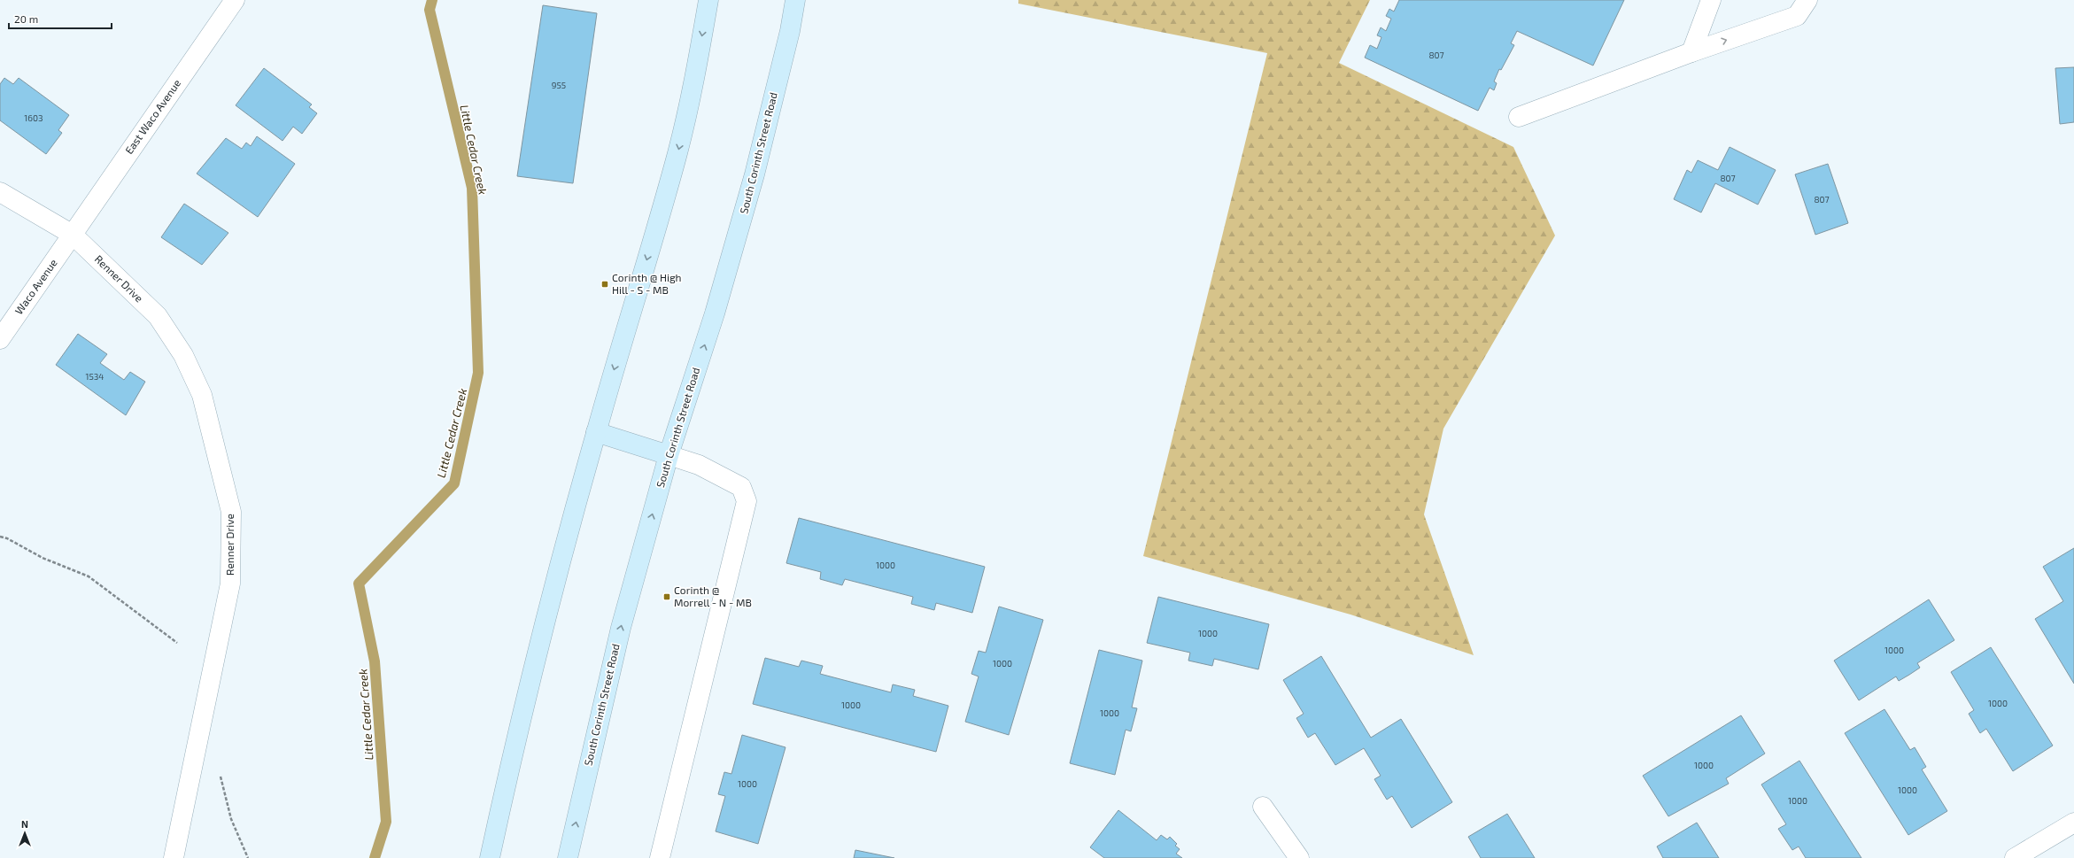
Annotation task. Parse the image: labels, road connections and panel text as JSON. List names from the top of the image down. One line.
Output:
{"streets":{"main road":["South Corinth Street Road"],"street":["East Waco Avenue","Renner Drive","Waco Avenue"]},"crossings":[["East Waco Avenue","Renner Drive"],["East Waco Avenue","Waco Avenue"],["Renner Drive","Waco Avenue"]],"water":["Little Cedar Creek"],"places":{"transit":["Corinth @ High Hill - S - MB","Corinth @ Morrell - N - MB"]},"house_numbers":["807","955","1603","807","807","1534","1000","1000","1000","1000","1000","1000","1000","1000","1000","1000","1000"],"scale_bar":"20 m","north":"top"}
